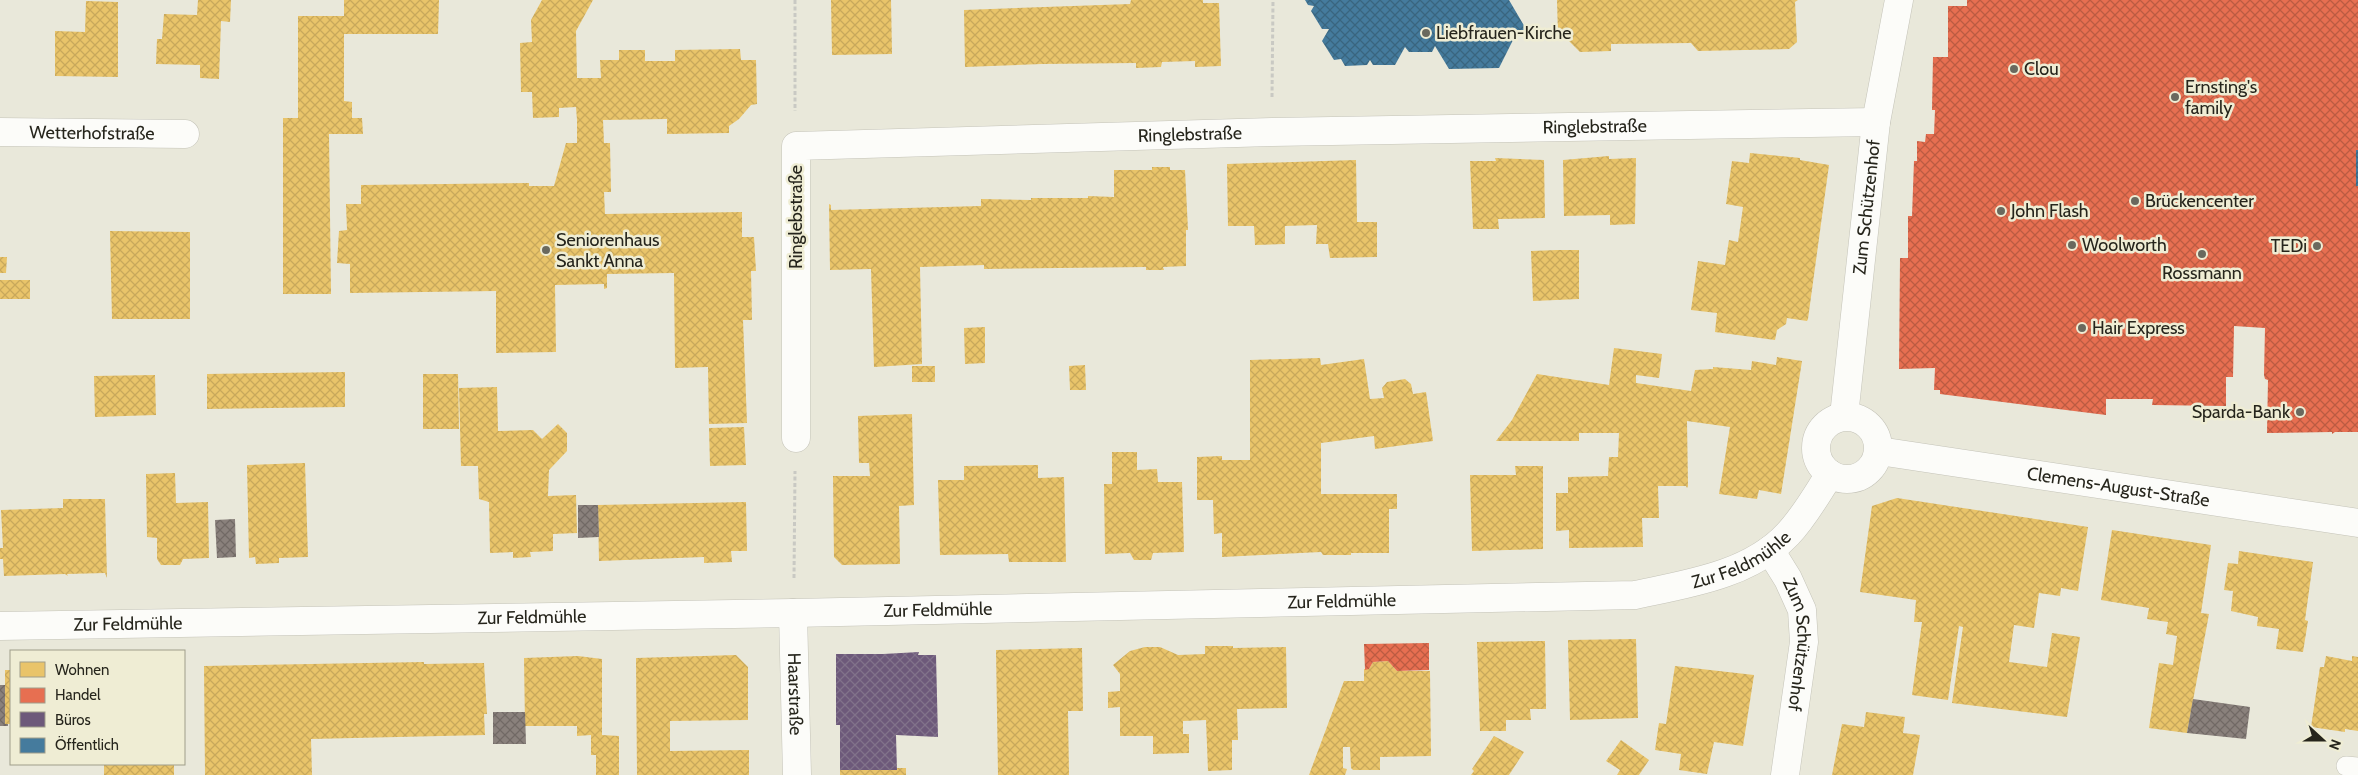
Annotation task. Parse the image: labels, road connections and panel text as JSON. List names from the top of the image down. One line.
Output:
{"streets":{"street":["Ringlebstraße","Wetterhofstraße","Zum Schützenhof","Clemens-August-Straße","Zur Feldmühle","Haarstraße"]},"crossings":[["Ringlebstraße","Zum Schützenhof"],["Zum Schützenhof","Clemens-August-Straße"],["Zum Schützenhof","Zur Feldmühle"],["Clemens-August-Straße","Zur Feldmühle"],["Zur Feldmühle","Haarstraße"]],"places":["Liebfrauen-Kirche","Clou","Ernsting's family","Brückencenter","John Flash","Woolworth","TEDi","Seniorenhaus Sankt Anna","Rossmann","Hair Express","Sparda-Bank"],"legend":["Wohnen","Handel","Büros","Öffentlich"],"north":"right"}
